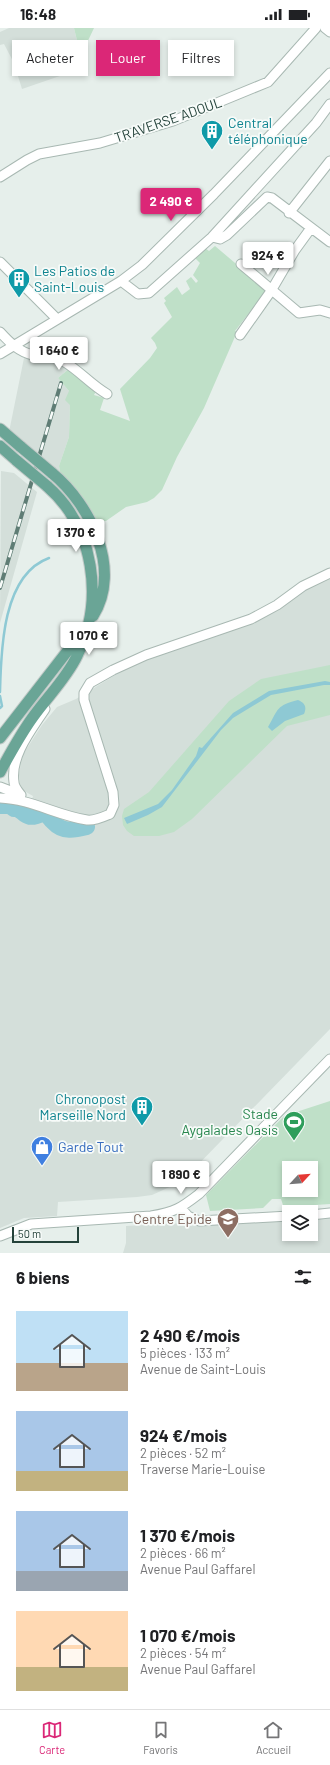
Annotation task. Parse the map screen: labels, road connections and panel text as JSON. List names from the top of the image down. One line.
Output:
{"streets":{"street":["TRAVERSE ADOUL"]},"places":{"building":["Central téléphonique","Les Patios de Saint-Louis","Chronopost Marseille Nord"],"sports":["Stade Aygalades Oasis"],"shop":["Garde Tout"],"school or university":["Centre Epide"]},"scale_bar":"50 m","north":"top right","page":{"status":"16:48","chip":["Acheter","Louer","Filtres"],"price":["2 490 €","924 €","1 640 €","1 370 €","1 070 €","1 890 €"],"scale":"50 m","heading":"6 biens","list":[{"name":"2 490 €/mois","note":"5 pièces · 133 m² · Avenue de Saint-Louis"},{"name":"924 €/mois","note":"2 pièces · 52 m² · Traverse Marie-Louise"},{"name":"1 370 €/mois","note":"2 pièces · 66 m² · Avenue Paul Gaffarel"},{"name":"1 070 €/mois","note":"2 pièces · 54 m² · Avenue Paul Gaffarel"}],"tabs":["Carte","Favoris","Accueil"]}}
